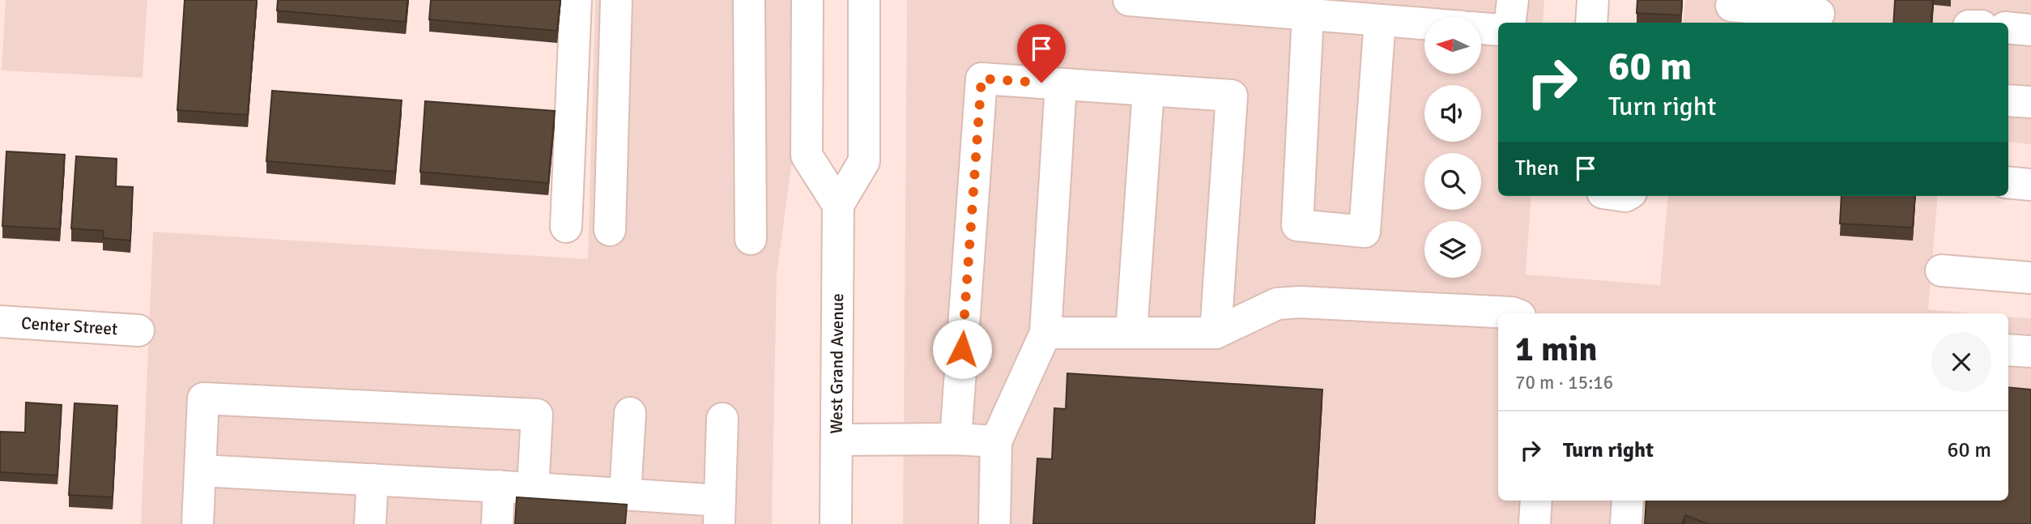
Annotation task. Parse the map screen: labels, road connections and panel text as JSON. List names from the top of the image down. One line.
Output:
{"streets":{"main road":["Center Street","West Grand Avenue"]},"north":"left","page":{"turn":["60 m","Turn right"],"then":"Then","heading":["1 min","70 m · 15:16"],"list":[{"name":"Turn right","value":"60 m"}]}}
